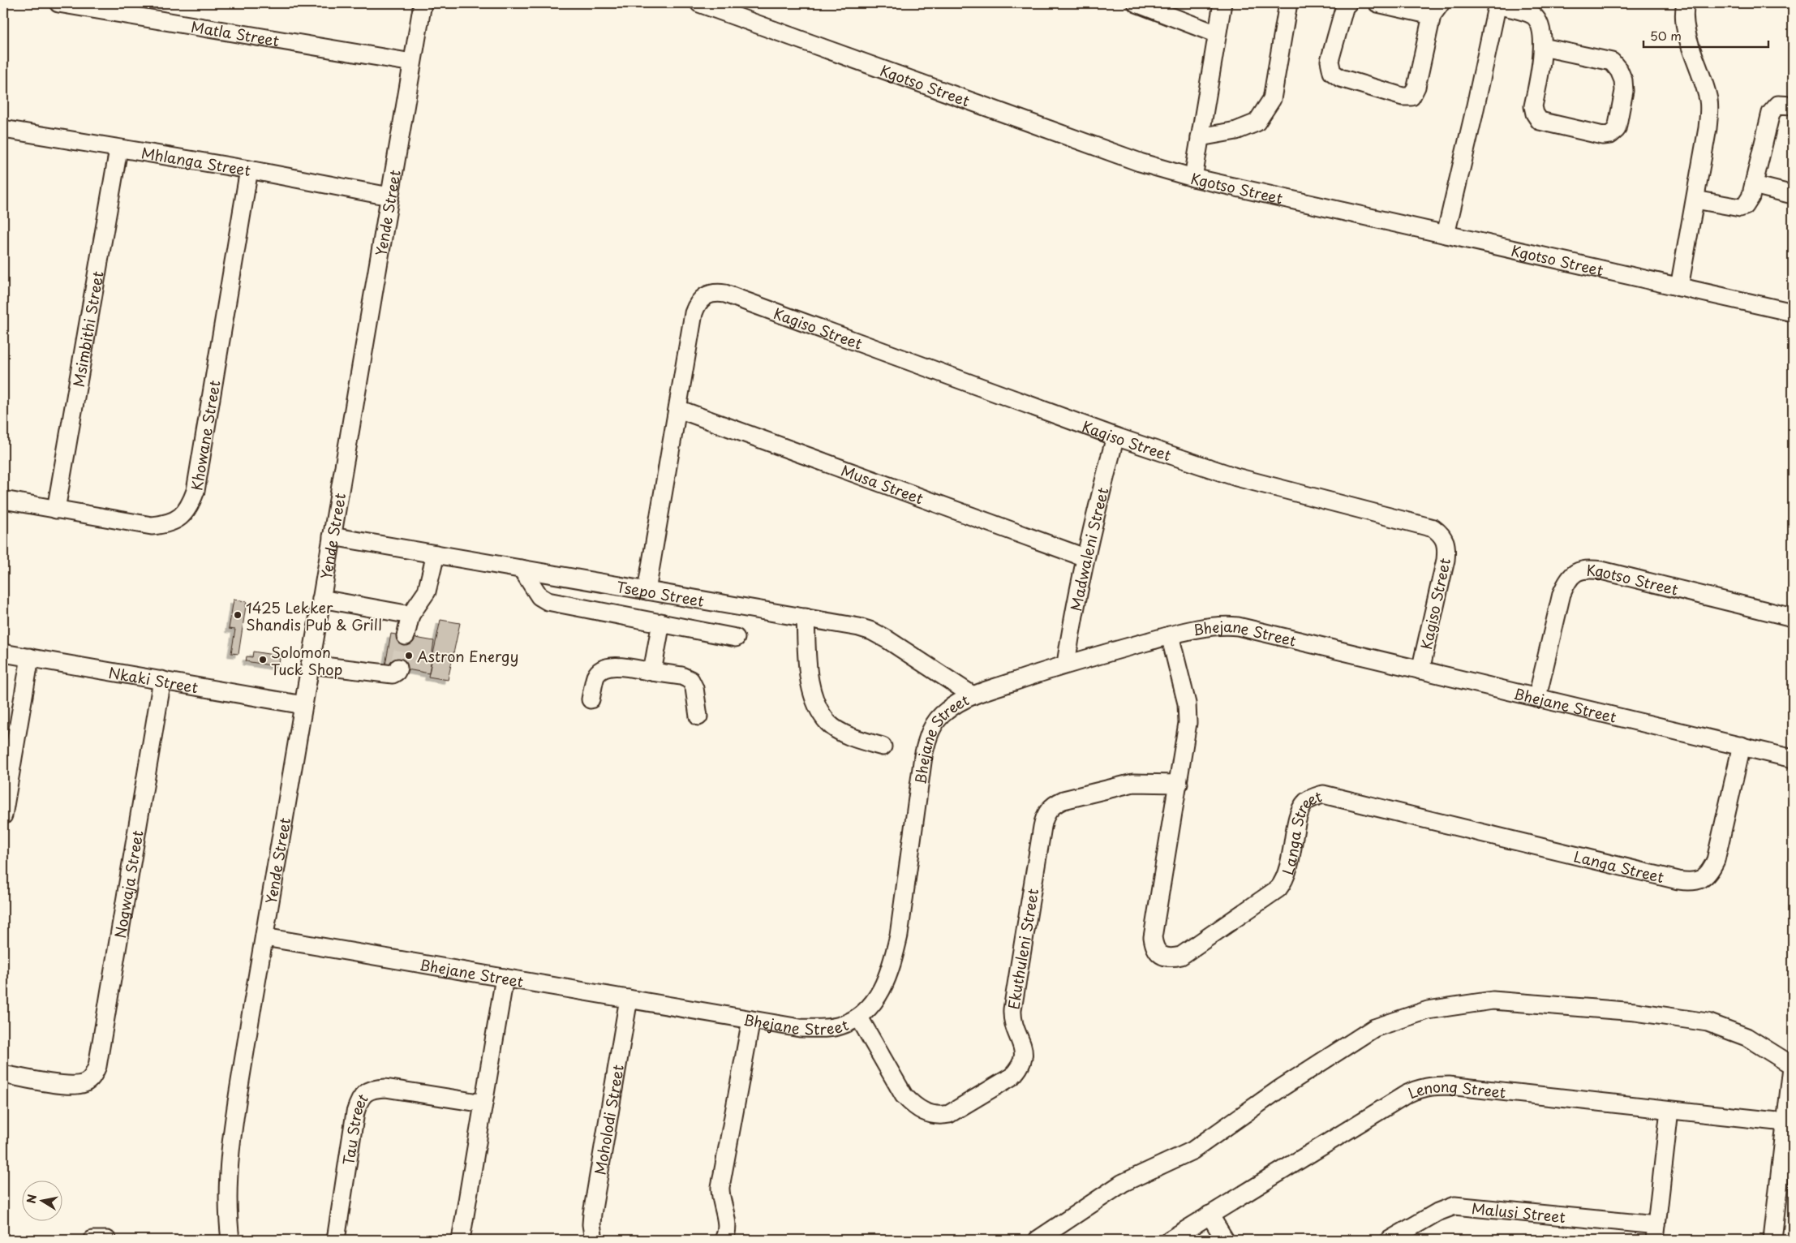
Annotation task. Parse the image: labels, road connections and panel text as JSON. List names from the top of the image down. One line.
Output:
{"streets":{"street":["Matla Street","Kgotso Street","Mhlanga Street","Yende Street","Kagiso Street","Msimbithi Street","Khowane Street","Musa Street","Madwaleni Street","Tsepo Street","Bhejane Street","Nkaki Street","Langa Street","Nogwaja Street","Ekuthuleni Street","Lenong Street","Moholodi Street","Tau Street","Malusi Street"]},"crossings":[["Matla Street","Yende Street"],["Kgotso Street","Bhejane Street"],["Mhlanga Street","Yende Street"],["Mhlanga Street","Msimbithi Street"],["Mhlanga Street","Khowane Street"],["Yende Street","Tsepo Street"],["Yende Street","Bhejane Street"],["Yende Street","Nkaki Street"],["Kagiso Street","Musa Street"],["Kagiso Street","Madwaleni Street"],["Kagiso Street","Bhejane Street"],["Msimbithi Street","Khowane Street"],["Musa Street","Madwaleni Street"],["Madwaleni Street","Bhejane Street"],["Tsepo Street","Bhejane Street"],["Bhejane Street","Langa Street"],["Bhejane Street","Ekuthuleni Street"],["Bhejane Street","Moholodi Street"],["Nkaki Street","Nogwaja Street"],["Langa Street","Ekuthuleni Street"]],"places":["1425 Lekker Shandis Pub & Grill","Astron Energy","Solomon Tuck Shop"],"scale_bar":"50 m","north":"left"}
